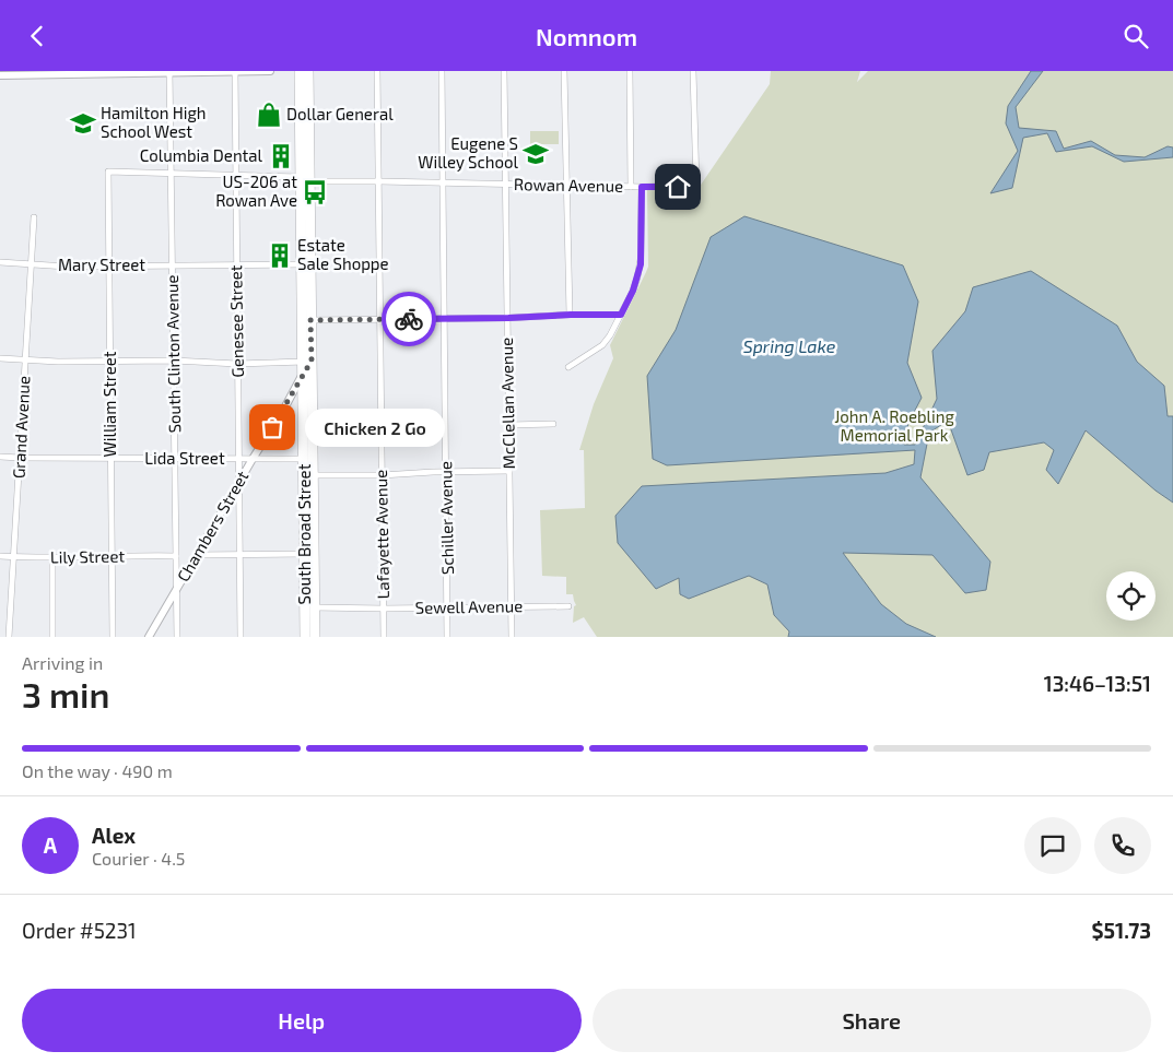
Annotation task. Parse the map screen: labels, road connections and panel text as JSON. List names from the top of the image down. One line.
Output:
{"streets":{"main road":["South Broad Street"],"street":["Rowan Avenue","Mary Street","Genesee Street","South Clinton Avenue","McClellan Avenue","William Street","Grand Avenue","Lida Street","Schiller Avenue","Chambers Street","Lafayette Avenue","Lily Street","Sewell Avenue"]},"crossings":[["Rowan Avenue","Genesee Street"],["Rowan Avenue","South Clinton Avenue"],["Rowan Avenue","McClellan Avenue"],["Rowan Avenue","William Street"],["Rowan Avenue","Schiller Avenue"],["Rowan Avenue","South Broad Street"],["Rowan Avenue","Lafayette Avenue"],["Mary Street","Genesee Street"],["Mary Street","South Clinton Avenue"],["Mary Street","William Street"],["Mary Street","Grand Avenue"],["Mary Street","South Broad Street"],["Genesee Street","Lida Street"],["Genesee Street","Chambers Street"],["South Clinton Avenue","Lida Street"],["South Clinton Avenue","Chambers Street"],["South Clinton Avenue","Lily Street"],["McClellan Avenue","Sewell Avenue"],["William Street","Lida Street"],["William Street","Lily Street"],["Grand Avenue","Lida Street"],["Grand Avenue","Lily Street"],["Lida Street","Chambers Street"],["Lida Street","South Broad Street"],["Schiller Avenue","Sewell Avenue"],["Chambers Street","South Broad Street"],["South Broad Street","Sewell Avenue"],["Lafayette Avenue","Sewell Avenue"]],"water":["Spring Lake"],"parks":["John A. Roebling Memorial Park"],"places":{"shop":["Dollar General"],"school or university":["Hamilton High School West","Eugene S Willey School"],"building":["Columbia Dental","Estate Sale Shoppe"],"bus stop":["US-206 at Rowan Ave"],"other":["Chicken 2 Go"]},"page":{"header":"Nomnom","bubble":"Chicken 2 Go","heading":["3 min","Arriving in","13:46–13:51"],"panel":["Alex","Courier · 4.5","Order #5231","$51.73"],"bar":"On the way · 490 m","round":"A","buttons":["Help","Share"]}}
